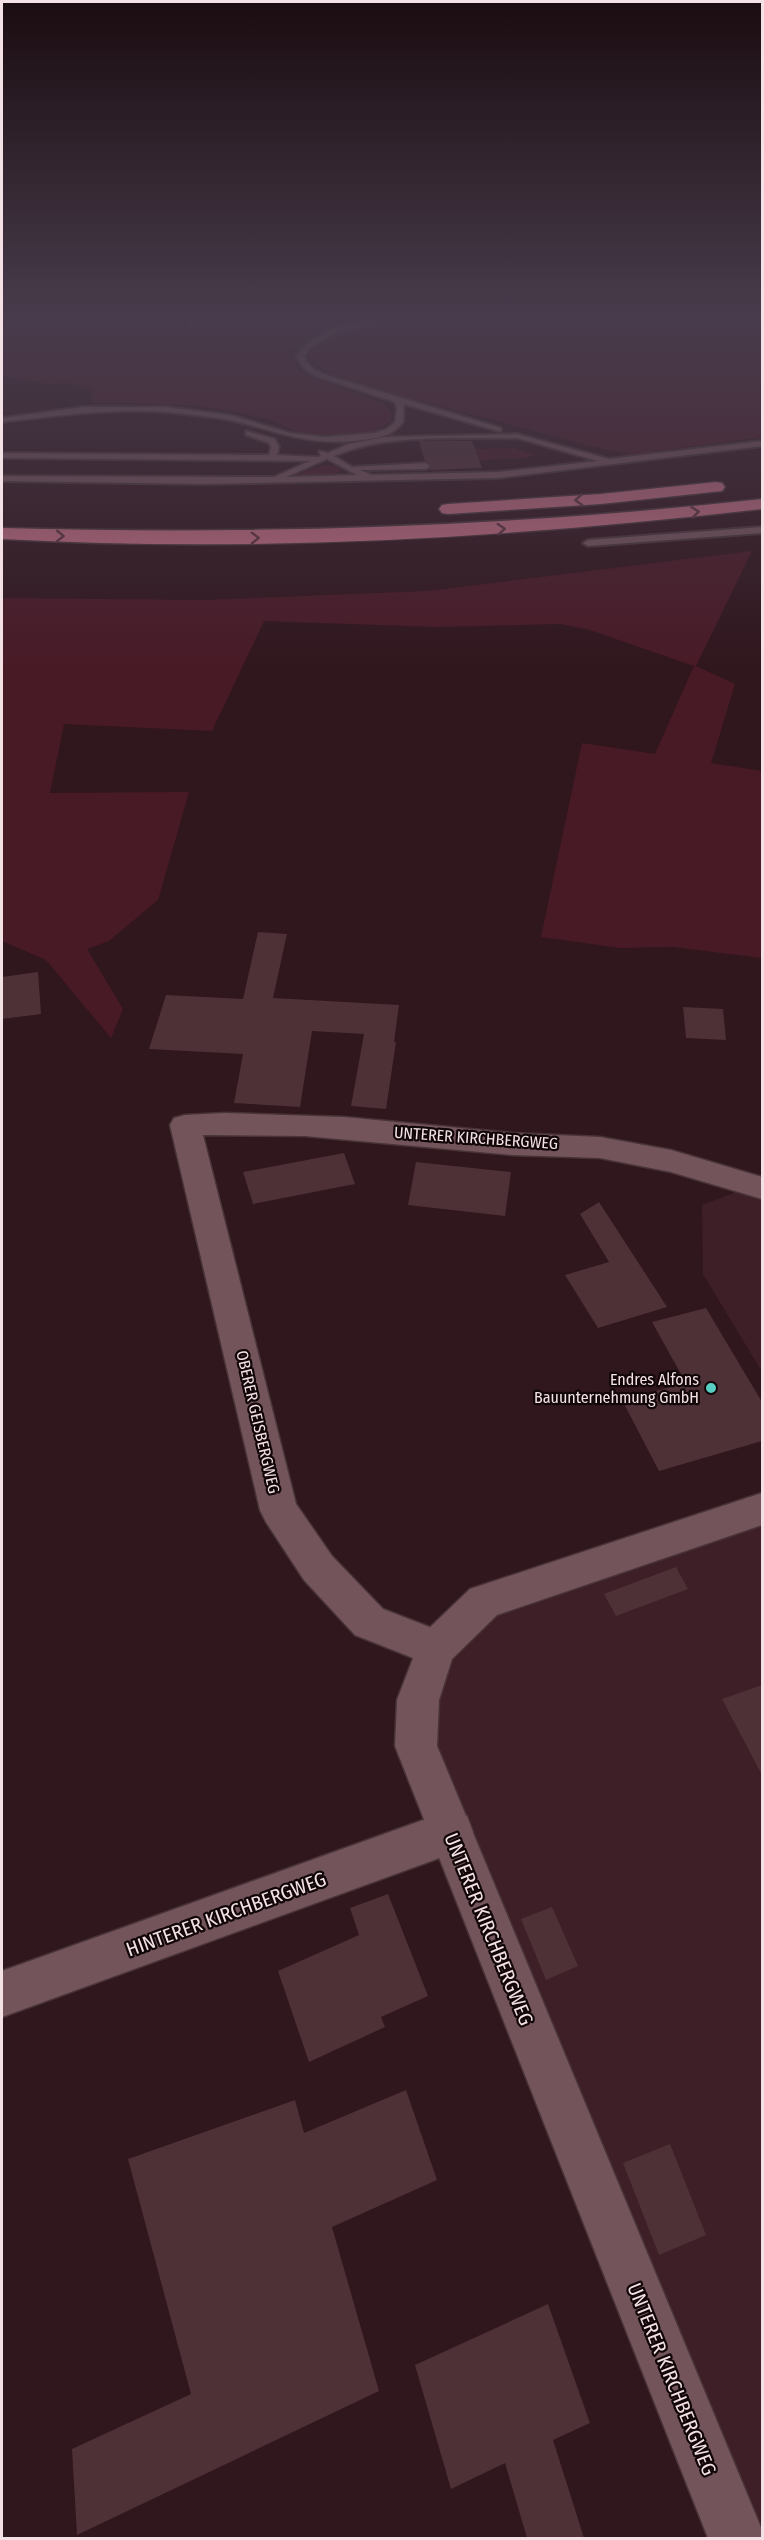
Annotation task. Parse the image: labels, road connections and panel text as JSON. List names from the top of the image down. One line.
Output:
{"streets":{"street":["UNTERER KIRCHBERGWEG","OBERER GEISBERGWEG","HINTERER KIRCHBERGWEG"]},"crossings":[["UNTERER KIRCHBERGWEG","OBERER GEISBERGWEG"],["UNTERER KIRCHBERGWEG","HINTERER KIRCHBERGWEG"]],"places":["Endres Alfons Bauunternehmung GmbH"]}
